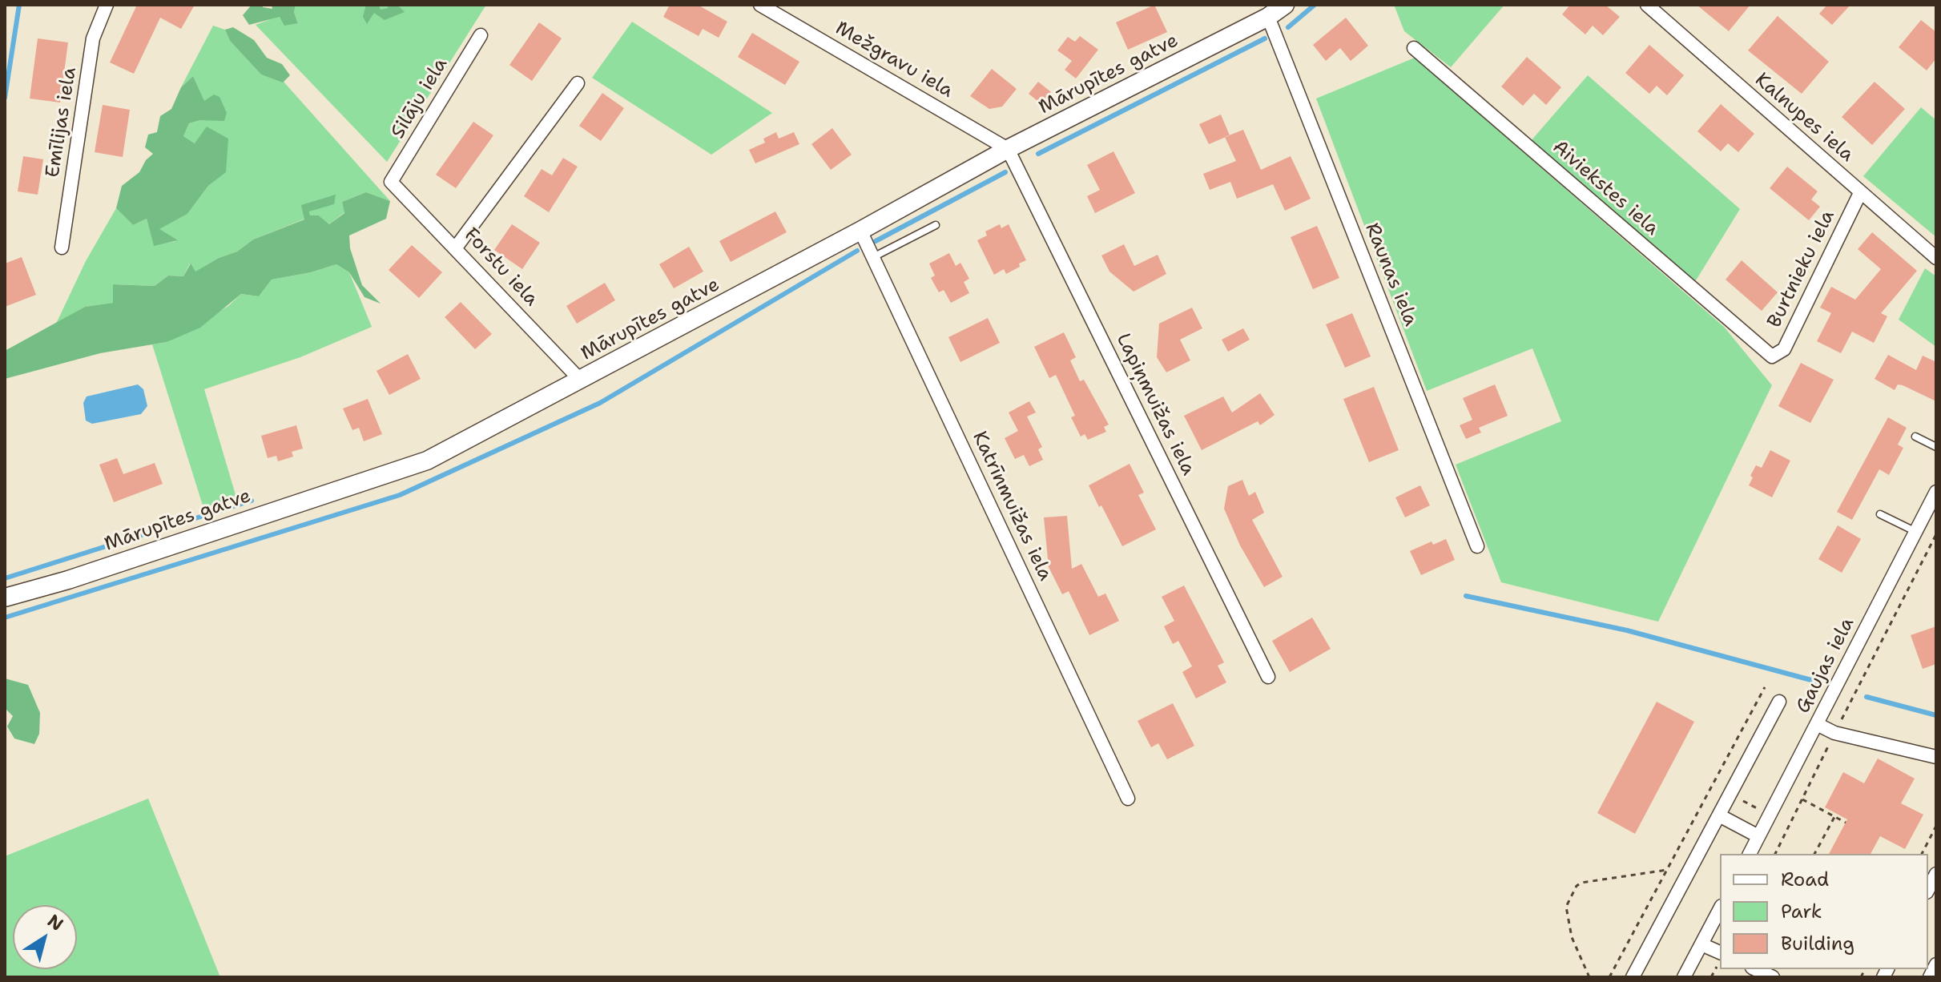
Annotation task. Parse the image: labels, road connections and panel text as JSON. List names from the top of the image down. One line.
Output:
{"streets":{"street":["Mežgravu iela","Mārupītes gatve","Silāju iela","Kalnupes iela","Emīlijas iela","Aiviekstes iela","Forstu iela","Burtnieku iela","Raunas iela","Lapiņmuižas iela","Katrīnmuižas iela","Gaujas iela"]},"crossings":[["Mežgravu iela","Mārupītes gatve"],["Mežgravu iela","Lapiņmuižas iela"],["Mārupītes gatve","Forstu iela"],["Mārupītes gatve","Raunas iela"],["Mārupītes gatve","Lapiņmuižas iela"],["Mārupītes gatve","Katrīnmuižas iela"],["Silāju iela","Forstu iela"],["Kalnupes iela","Burtnieku iela"],["Aiviekstes iela","Burtnieku iela"]],"legend":["Road","Park","Building"],"north":"top right"}
